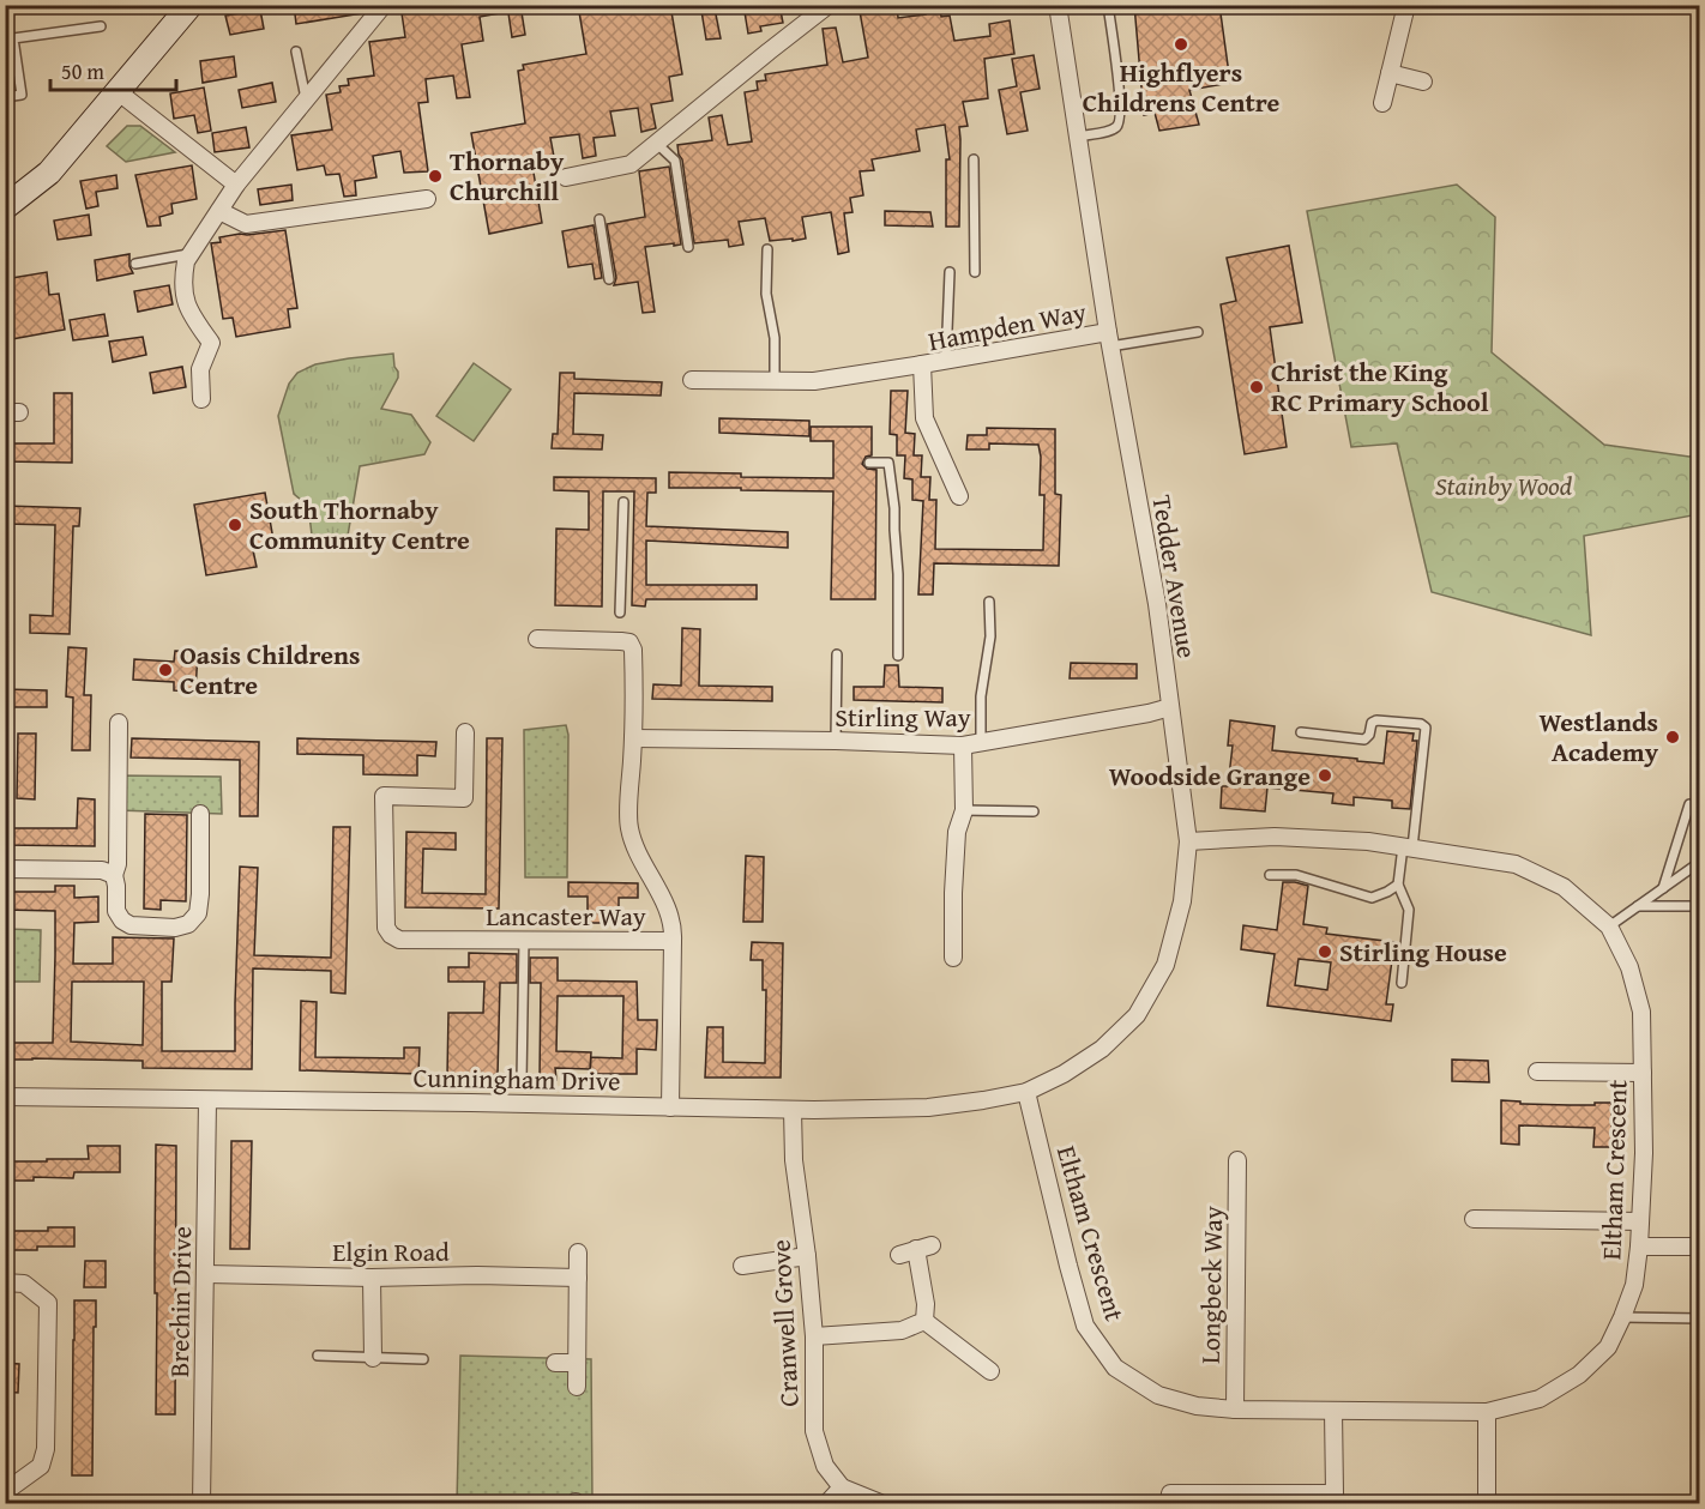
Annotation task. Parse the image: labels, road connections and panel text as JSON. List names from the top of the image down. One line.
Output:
{"streets":{"street":["Hampden Way","Tedder Avenue","Stirling Way","Lancaster Way","Cunningham Drive","Eltham Crescent","Elgin Road","Longbeck Way","Brechin Drive","Cranwell Grove"]},"crossings":[["Hampden Way","Tedder Avenue"],["Tedder Avenue","Stirling Way"],["Tedder Avenue","Cunningham Drive"],["Tedder Avenue","Eltham Crescent"],["Stirling Way","Lancaster Way"],["Cunningham Drive","Eltham Crescent"],["Cunningham Drive","Brechin Drive"],["Cunningham Drive","Cranwell Grove"],["Eltham Crescent","Longbeck Way"],["Elgin Road","Brechin Drive"]],"parks":["Stainby Wood"],"places":["Highflyers Childrens Centre","Thornaby Churchill","Christ the King RC Primary School","South Thornaby Community Centre","Oasis Childrens Centre","Westlands Academy","Woodside Grange","Stirling House"],"scale_bar":"50 m"}
